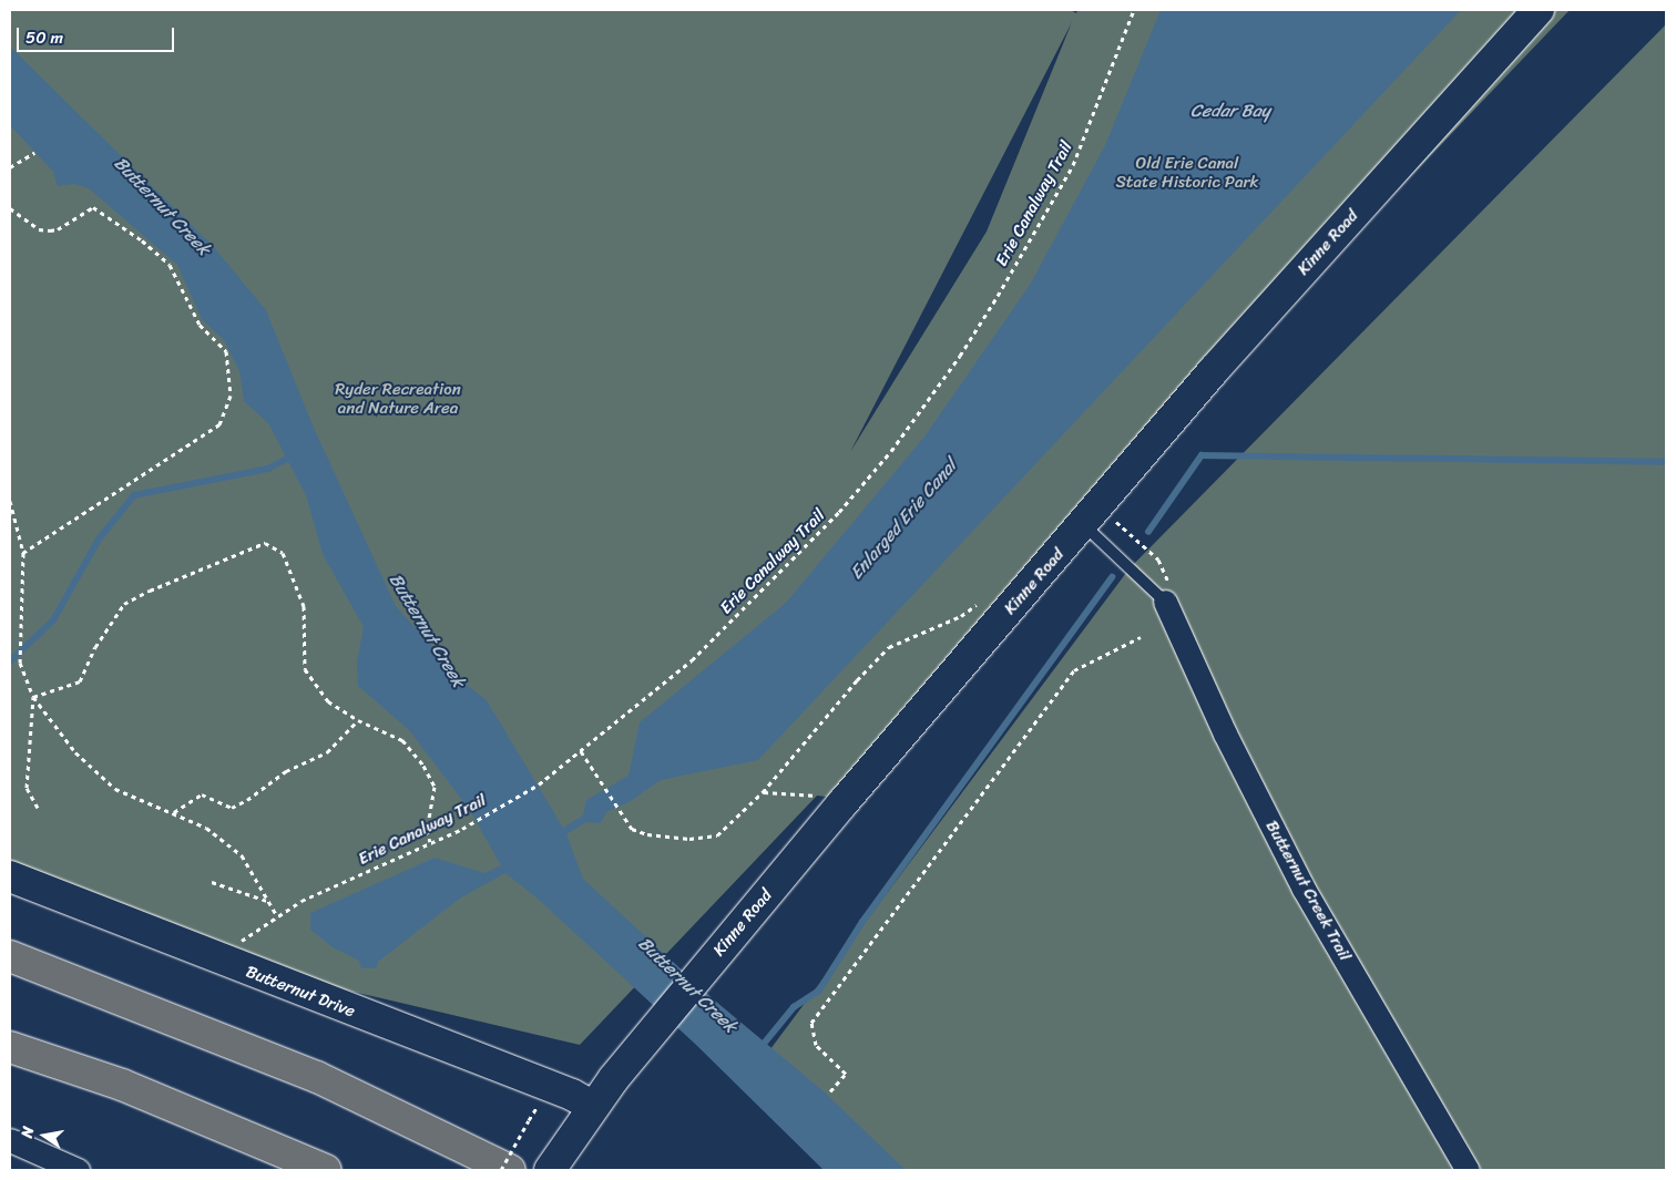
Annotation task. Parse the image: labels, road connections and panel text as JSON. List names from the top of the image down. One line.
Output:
{"streets":{"street":["Kinne Road","Butternut Creek Trail","Butternut Drive"],"path":["Erie Canalway Trail"]},"crossings":[["Kinne Road","Butternut Drive"]],"water":["Cedar Bay","Butternut Creek","Enlarged Erie Canal"],"parks":["Old Erie Canal State Historic Park","Ryder Recreation and Nature Area"],"scale_bar":"50 m","north":"left"}
